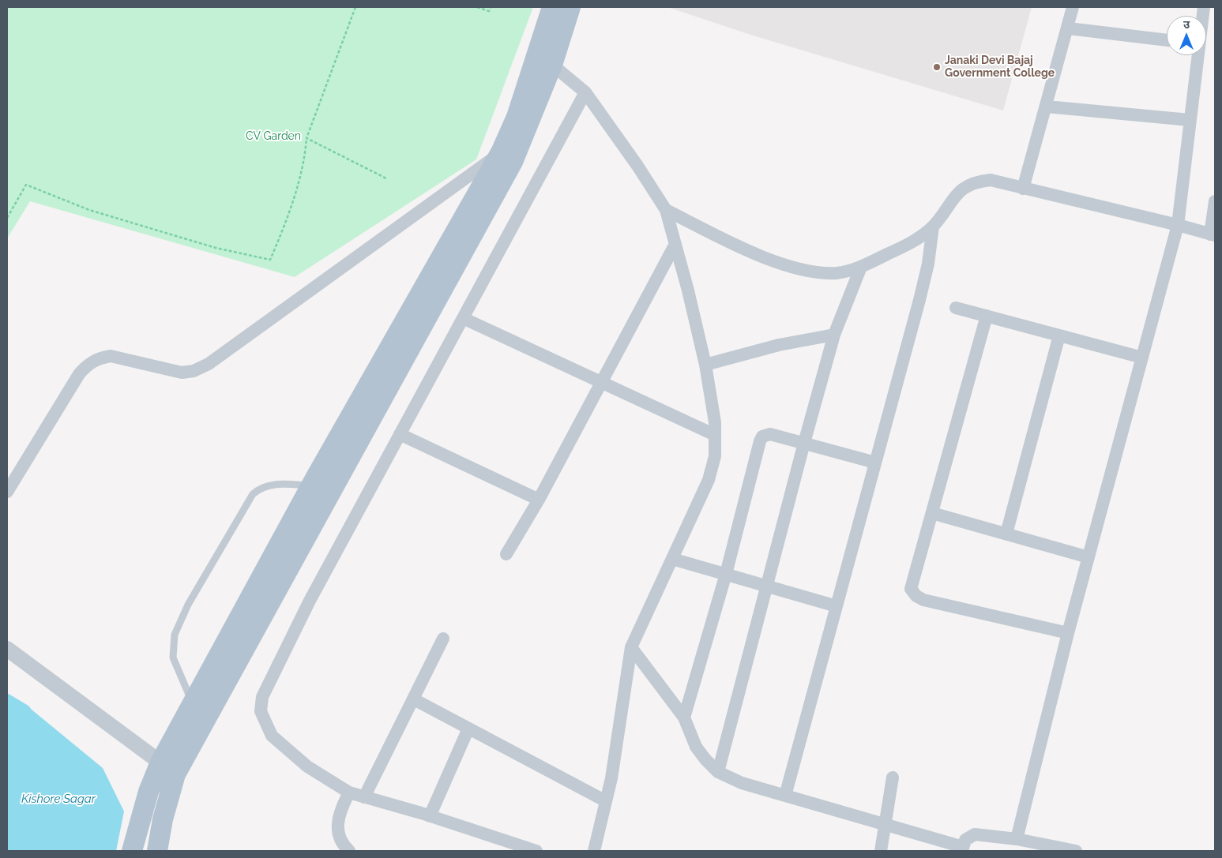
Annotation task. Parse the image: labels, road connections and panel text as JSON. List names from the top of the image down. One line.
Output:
{"water":["Kishore Sagar"],"parks":["CV Garden"],"places":["Janaki Devi Bajaj Government College"],"north":"top"}
